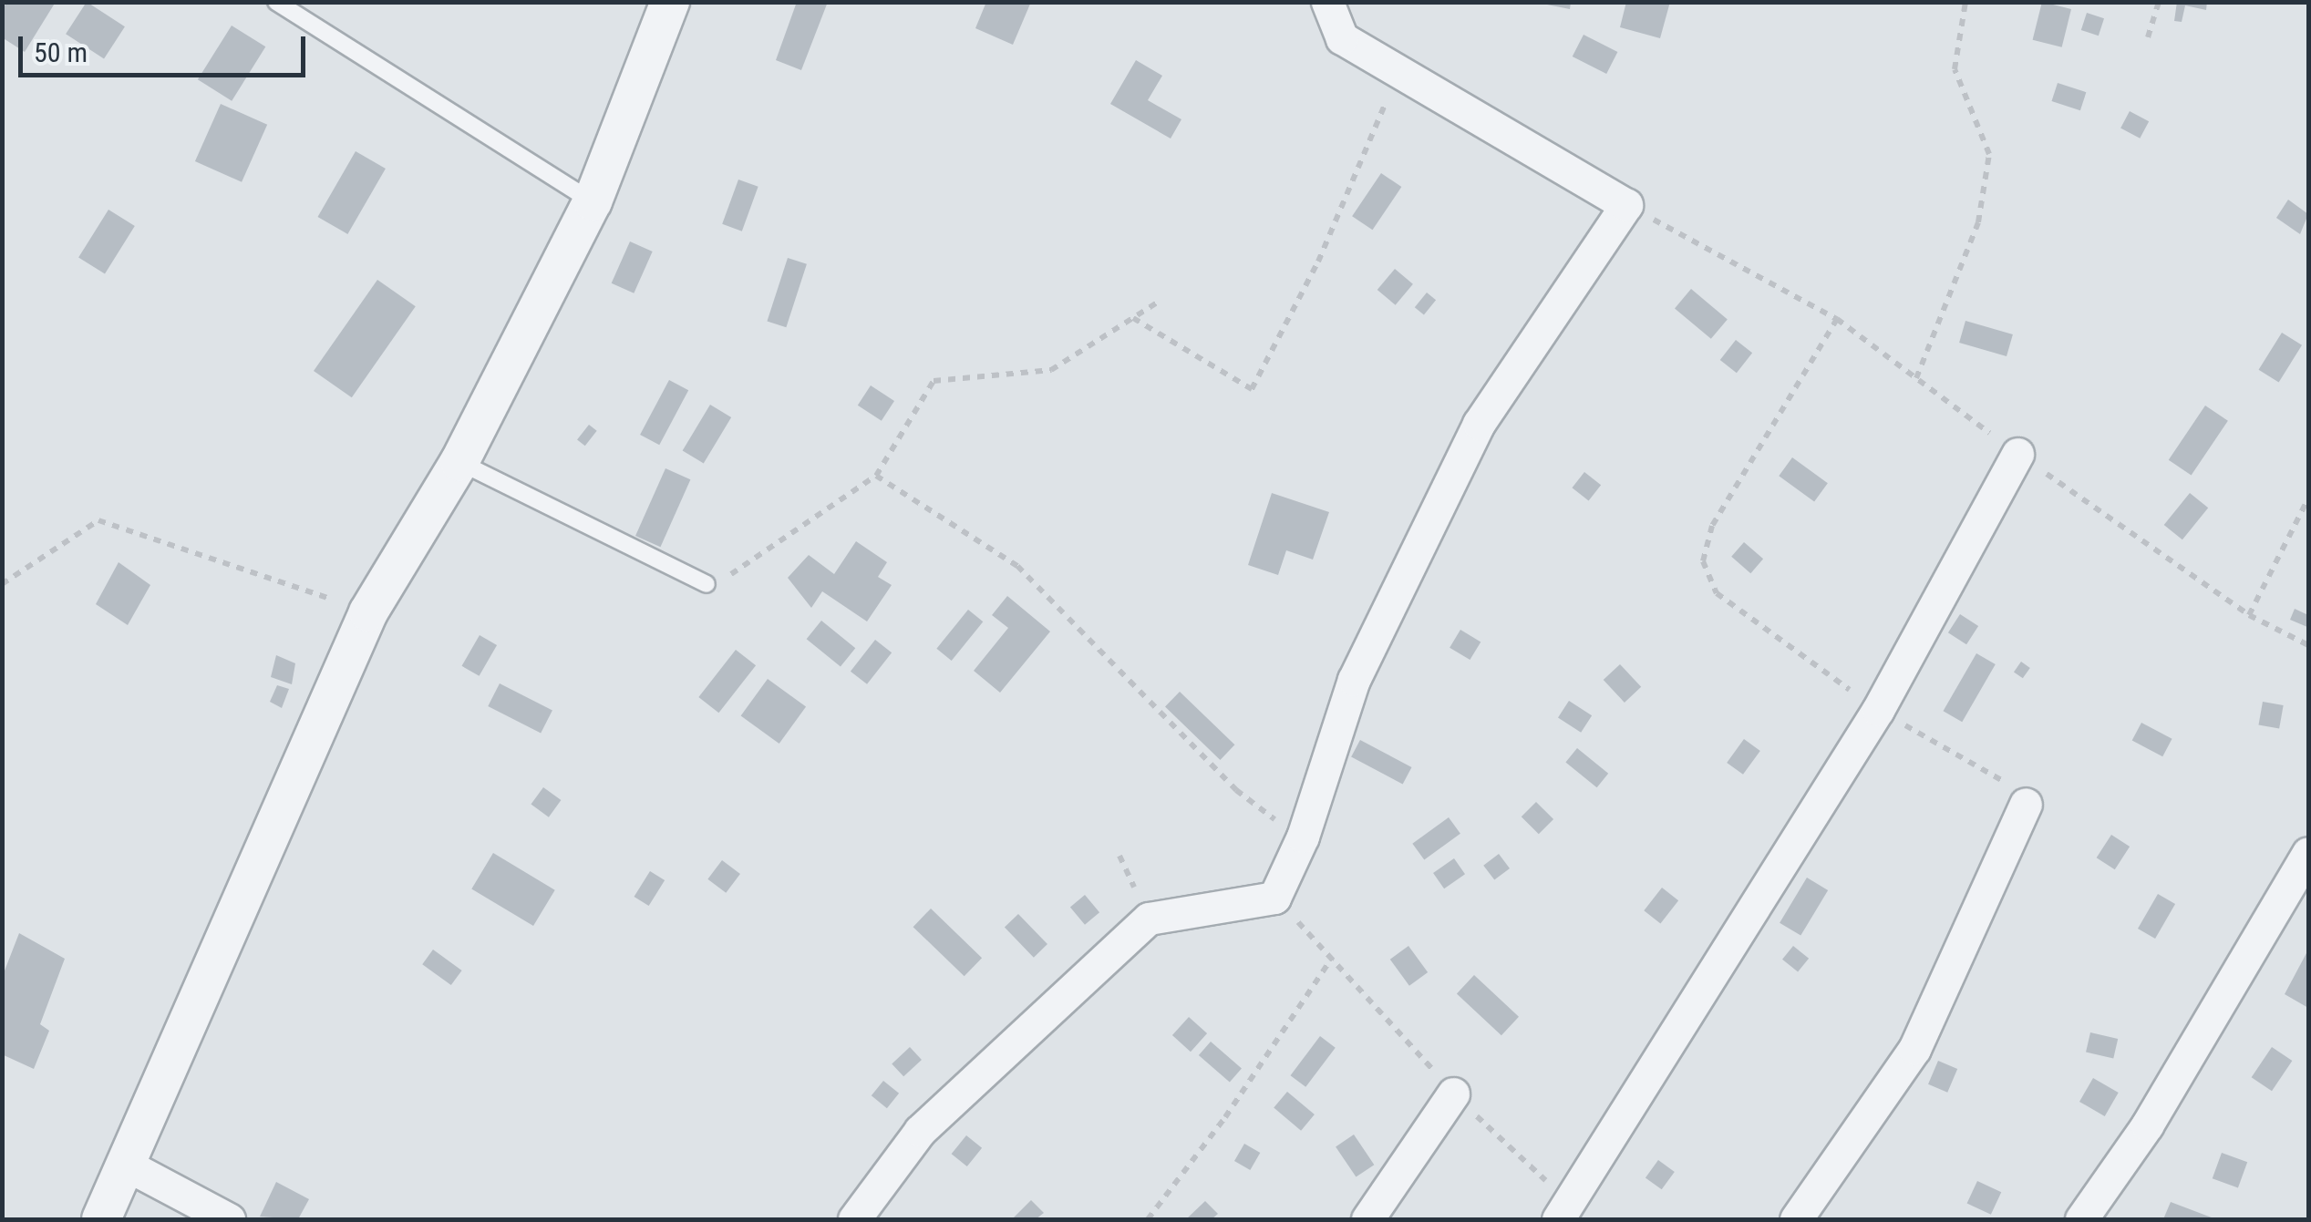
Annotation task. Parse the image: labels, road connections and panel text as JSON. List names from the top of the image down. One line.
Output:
{"scale_bar":"50 m"}
